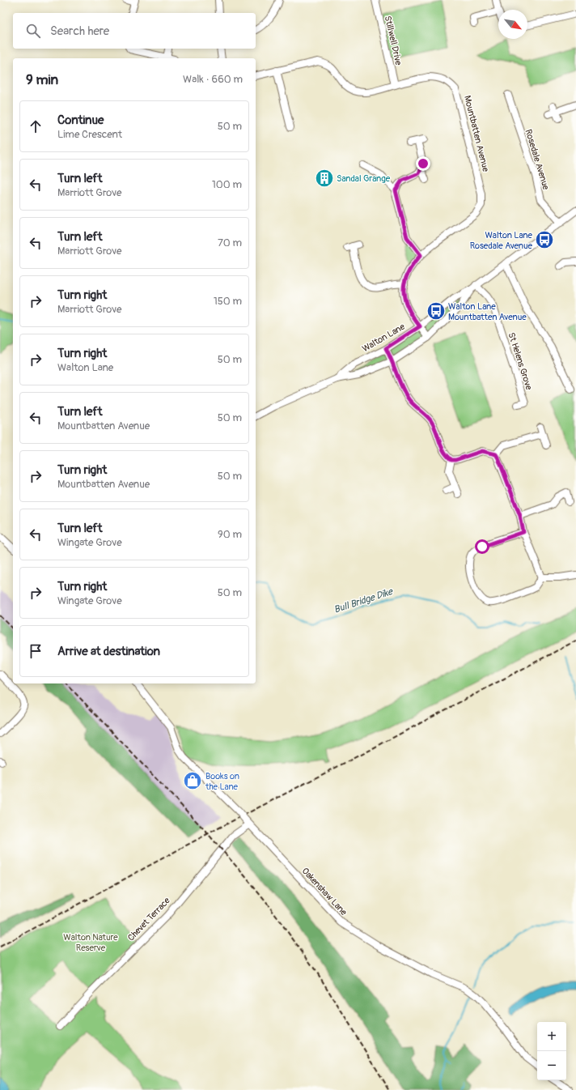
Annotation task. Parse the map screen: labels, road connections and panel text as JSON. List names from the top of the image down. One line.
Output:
{"streets":{"street":["Stillwell Drive","Mountbatten Avenue","Rosedale Avenue","Walton Lane","St Helens Grove","Oakenshaw Lane","Chevet Terrace"]},"crossings":[["Stillwell Drive","Mountbatten Avenue"],["Mountbatten Avenue","Walton Lane"],["Rosedale Avenue","Walton Lane"],["Walton Lane","St Helens Grove"],["Oakenshaw Lane","Chevet Terrace"]],"water":["Bull Bridge Dike"],"parks":["Walton Nature Reserve"],"places":{"building":["Sandal Grange"],"bus stop":["Walton Lane Rosedale Avenue","Walton Lane Mountbatten Avenue"],"shop":["Books on the Lane"]},"north":"bottom right","page":{"search":"Search here","heading":["9 min","Walk · 660 m"],"list":[["Continue","Lime Crescent","50 m"],["Turn left","Marriott Grove","100 m"],["Turn left","Marriott Grove","70 m"],["Turn right","Marriott Grove","150 m"],["Turn right","Walton Lane","50 m"],["Turn left","Mountbatten Avenue","50 m"],["Turn right","Mountbatten Avenue","50 m"],["Turn left","Wingate Grove","90 m"],["Turn right","Wingate Grove","50 m"],"Arrive at destination"],"map_buttons":["+","−"]}}
